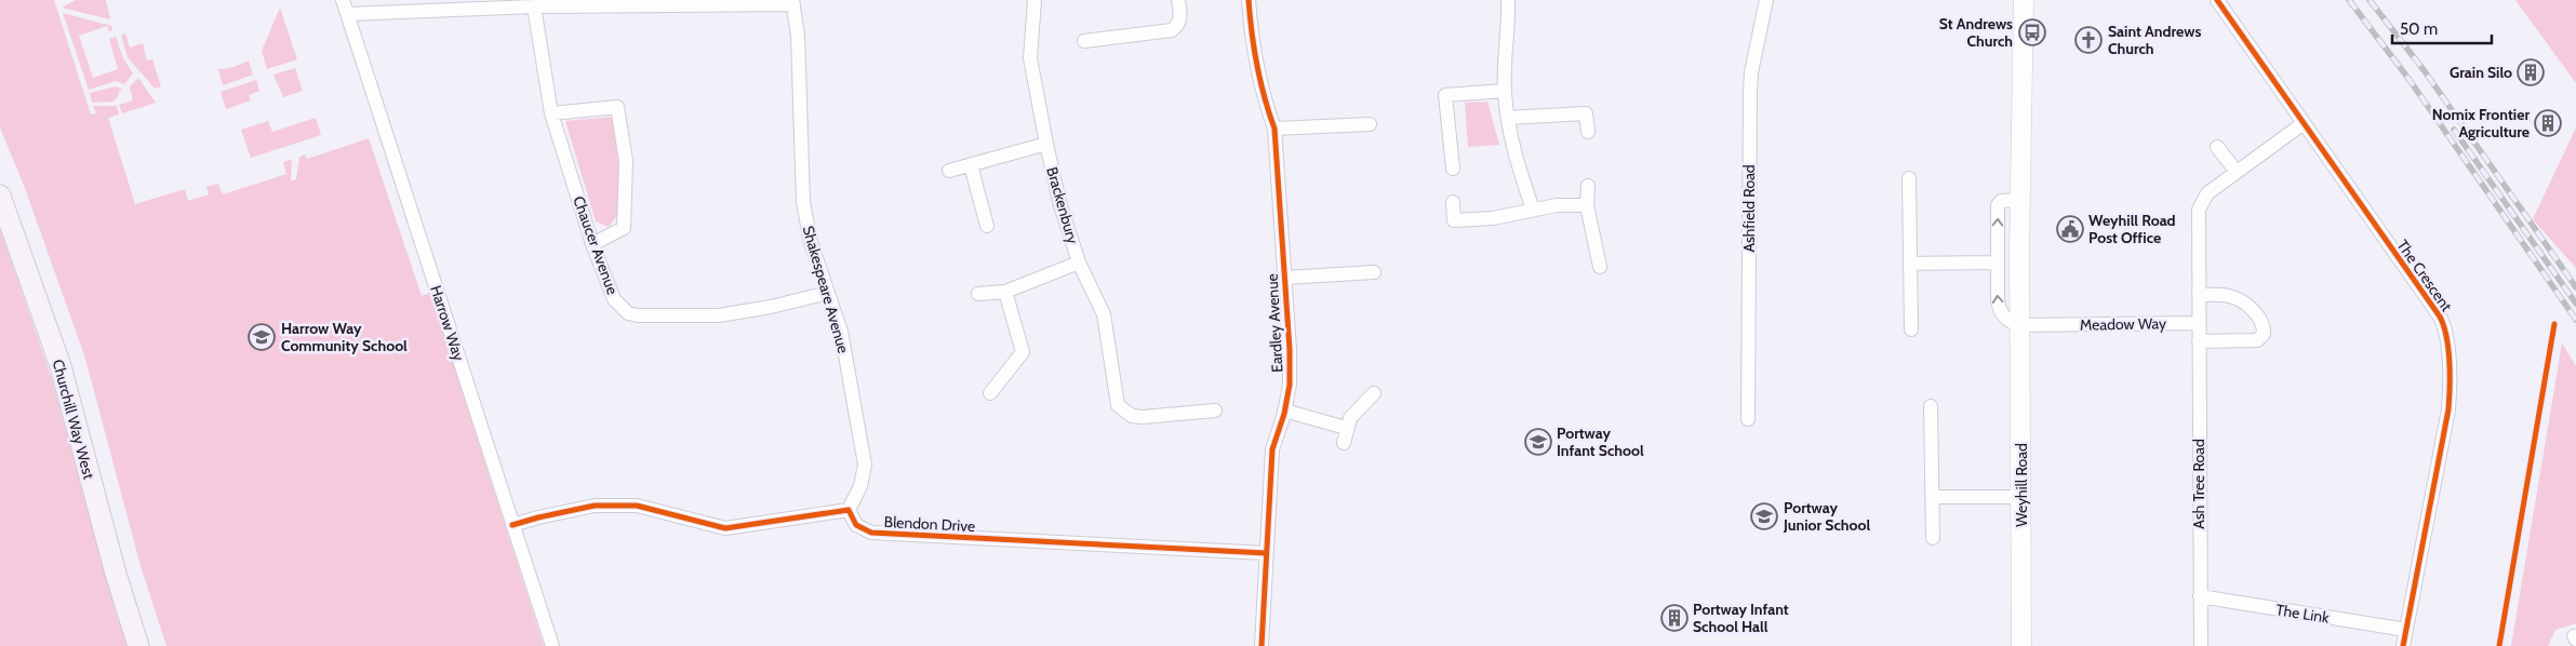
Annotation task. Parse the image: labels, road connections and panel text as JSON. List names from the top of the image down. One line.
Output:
{"streets":{"main road":["Churchill Way West","Weyhill Road"],"street":["Brackenbury","Ashfield Road","Chaucer Avenue","The Crescent","Shakespeare Avenue","Harrow Way","Eardley Avenue","Meadow Way","Ash Tree Road","Blendon Drive","The Link"]},"crossings":[["Chaucer Avenue","Shakespeare Avenue"],["The Crescent","The Link"],["Shakespeare Avenue","Blendon Drive"],["Eardley Avenue","Blendon Drive"],["Meadow Way","Ash Tree Road"],["Meadow Way","Weyhill Road"],["Ash Tree Road","The Link"]],"places":{"bus stop":["St Andrews Church"],"church":["Saint Andrews Church"],"building":["Grain Silo","Nomix Frontier Agriculture","Portway Infant School Hall"],"public building":["Weyhill Road Post Office"],"school or university":["Harrow Way Community School","Portway Infant School","Portway Junior School"]},"scale_bar":"50 m"}
